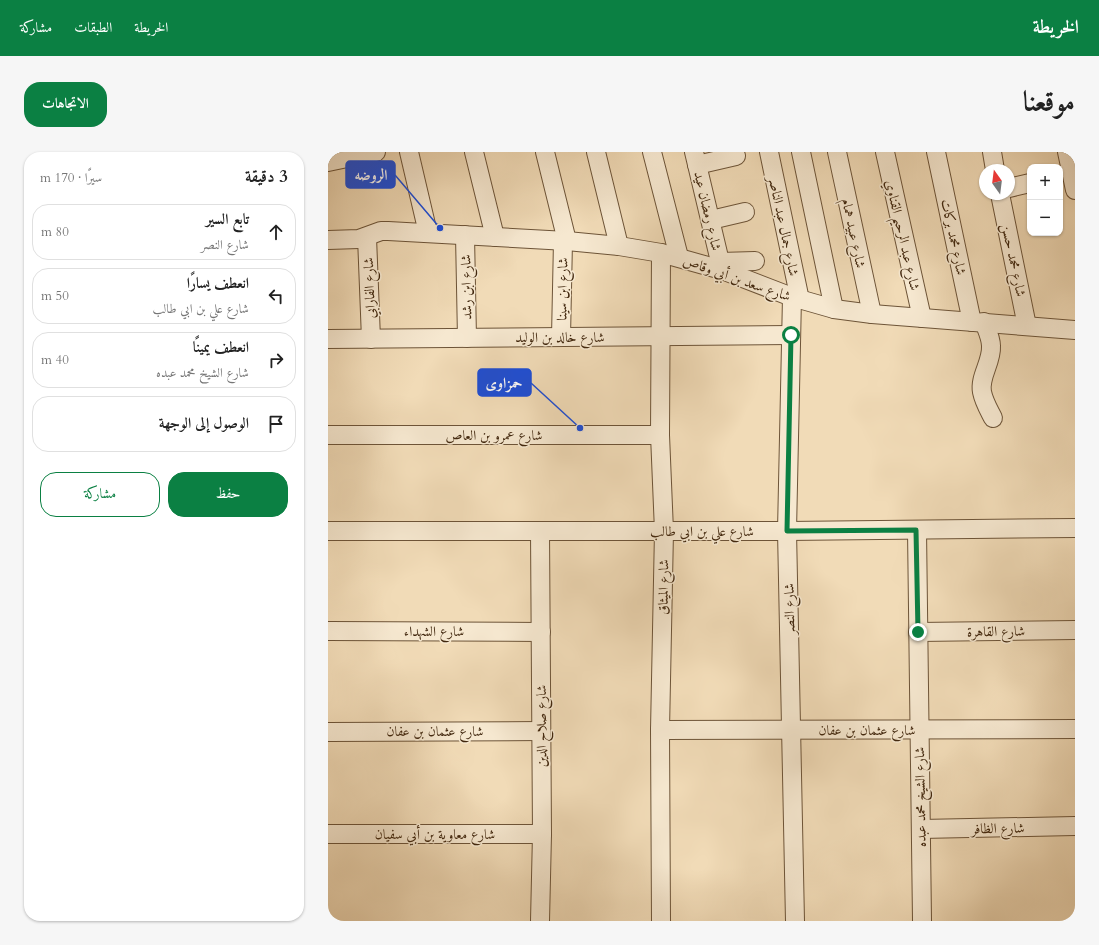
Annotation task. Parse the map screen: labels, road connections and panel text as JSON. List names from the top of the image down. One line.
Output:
{"streets":{"street":["شارع رمضان عيد","شارع جمال عبد الناصر","شارع عبيد همام","شارع عبد الرحيم القناوي","شارع محمد بركات","شارع محمد حسن","شارع سعد بن أبي وقاص","شارع ابن رشد","شارع الفارابي","شارع ابن سينا","شارع خالد بن الوليد","شارع عمرو بن العاص","شارع علي بن ابي طالب","شارع الميثاق","شارع النصر","شارع الشهداء","شارع القاهرة","شارع صلاح الدين","شارع عثمان بن عفان","شارع الشيخ محمد عبده","شارع الظافر","شارع معاوية بن أبي سفيان"]},"crossings":[["شارع رمضان عيد","شارع سعد بن أبي وقاص"],["شارع جمال عبد الناصر","شارع سعد بن أبي وقاص"],["شارع جمال عبد الناصر","شارع النصر"],["شارع عبيد همام","شارع سعد بن أبي وقاص"],["شارع عبد الرحيم القناوي","شارع سعد بن أبي وقاص"],["شارع محمد بركات","شارع سعد بن أبي وقاص"],["شارع محمد حسن","شارع سعد بن أبي وقاص"],["شارع سعد بن أبي وقاص","شارع ابن رشد"],["شارع سعد بن أبي وقاص","شارع الفارابي"],["شارع سعد بن أبي وقاص","شارع ابن سينا"],["شارع سعد بن أبي وقاص","شارع الميثاق"],["شارع سعد بن أبي وقاص","شارع النصر"],["شارع ابن رشد","شارع خالد بن الوليد"],["شارع الفارابي","شارع خالد بن الوليد"],["شارع ابن سينا","شارع خالد بن الوليد"],["شارع خالد بن الوليد","شارع الميثاق"],["شارع خالد بن الوليد","شارع النصر"],["شارع عمرو بن العاص","شارع الميثاق"],["شارع علي بن ابي طالب","شارع الميثاق"],["شارع علي بن ابي طالب","شارع النصر"],["شارع علي بن ابي طالب","شارع صلاح الدين"],["شارع علي بن ابي طالب","شارع الشيخ محمد عبده"],["شارع الميثاق","شارع عثمان بن عفان"],["شارع النصر","شارع عثمان بن عفان"],["شارع الشهداء","شارع صلاح الدين"],["شارع القاهرة","شارع الشيخ محمد عبده"],["شارع صلاح الدين","شارع عثمان بن عفان"],["شارع صلاح الدين","شارع معاوية بن أبي سفيان"],["شارع عثمان بن عفان","شارع الشيخ محمد عبده"],["شارع الشيخ محمد عبده","شارع الظافر"]],"places":["الروضه","حمزاوى"],"north":"top","page":{"header":"الخريطة","nav":["الخريطة","الطبقات","مشاركة"],"title":"موقعنا","buttons":["الاتجاهات",["حفظ","مشاركة"]],"heading":["3 دقيقة","سيرًا · 170 m"],"map_buttons":["+","−"],"list":[["تابع السير","شارع النصر","80 m"],["انعطف يسارًا","شارع علي بن ابي طالب","50 m"],["انعطف يمينًا","شارع الشيخ محمد عبده","40 m"],"الوصول إلى الوجهة"]}}
